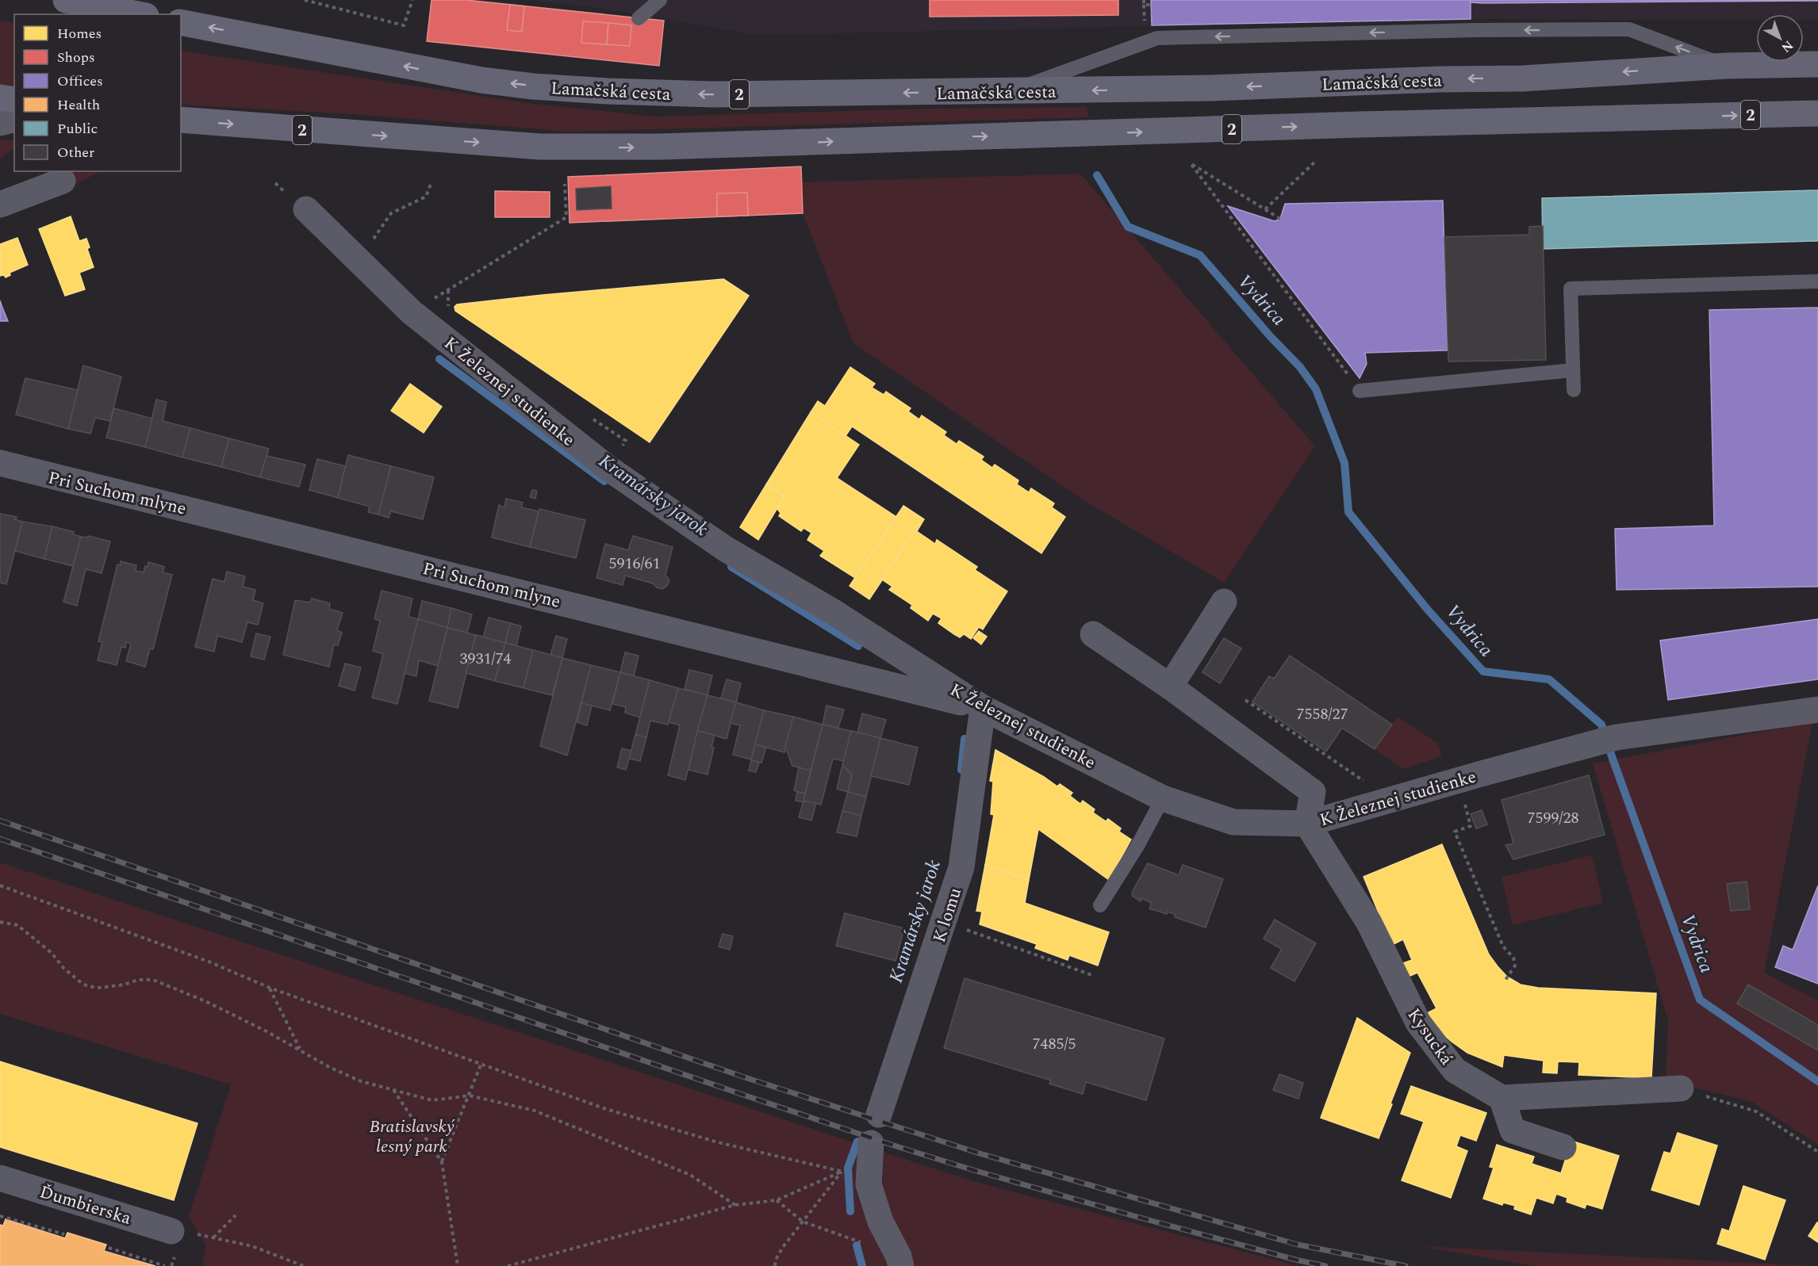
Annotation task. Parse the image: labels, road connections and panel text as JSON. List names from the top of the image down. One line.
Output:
{"streets":{"main road":["Lamačská cesta","2"],"street":["K Železnej studienke","Pri Suchom mlyne","K lomu","Kysucká","Ďumbierska"]},"crossings":[["K Železnej studienke","Pri Suchom mlyne"],["K Železnej studienke","K lomu"],["K Železnej studienke","Kysucká"],["Pri Suchom mlyne","K lomu"]],"water":["Vydrica","Kramársky jarok"],"parks":["Bratislavský lesný park"],"house_numbers":["5916/61","3931/74","7558/27","7599/28","7485/5"],"legend":["Homes","Shops","Offices","Health","Public","Other"],"north":"bottom right"}
